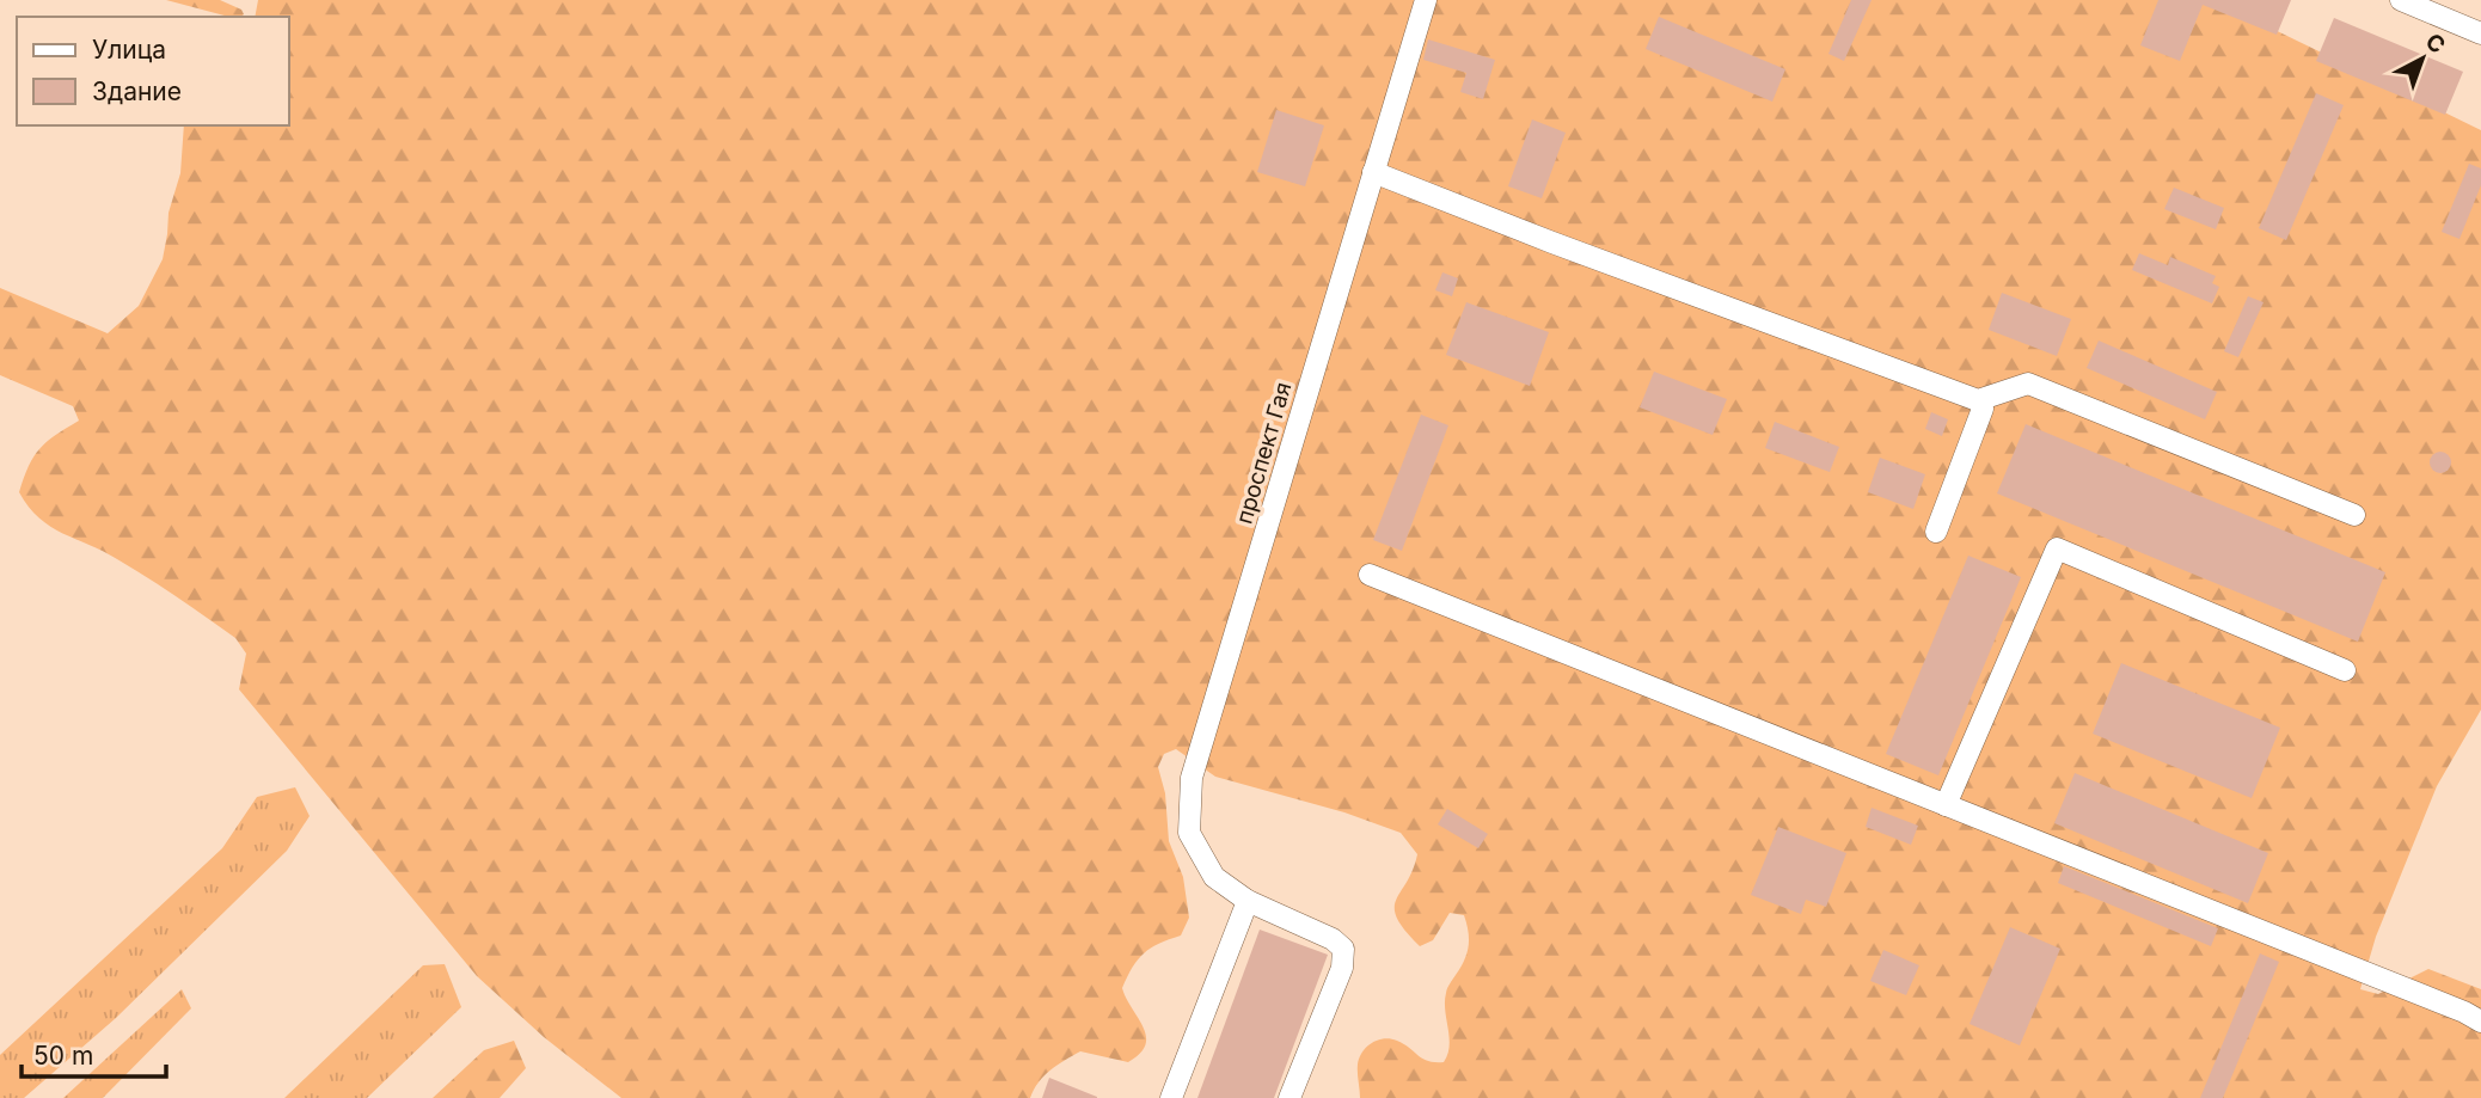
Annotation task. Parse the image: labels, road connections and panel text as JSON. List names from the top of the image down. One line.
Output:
{"streets":{"street":["проспект Гая"]},"legend":["Улица","Здание"],"scale_bar":"50 m","north":"top right"}
